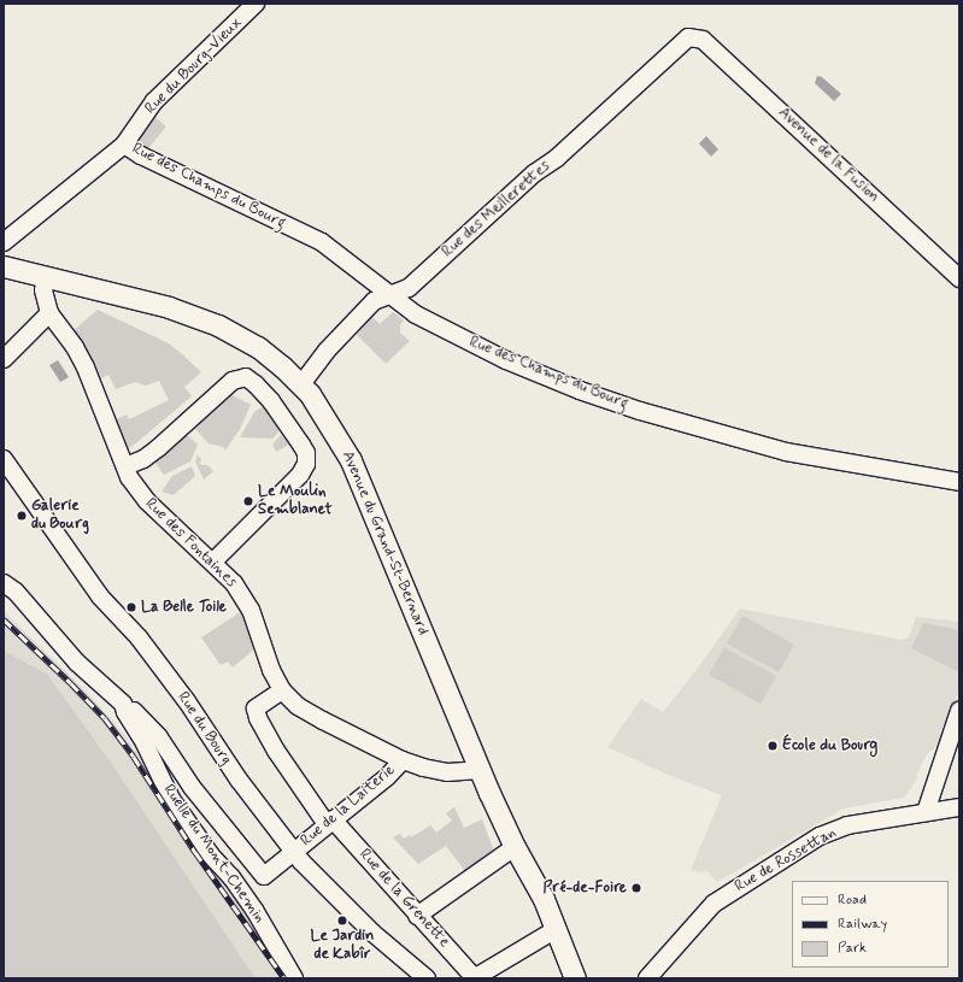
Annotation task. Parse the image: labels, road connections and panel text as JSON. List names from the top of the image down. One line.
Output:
{"streets":{"street":["Rue du Bourg-Vieux","Avenue de la Fusion","Rue des Champs du Bourg","Rue des Meillerettes","Rue des Fontaines","Avenue du Grand-St-Bernard","Rue du Bourg","Rue de la Laiterie","Ruelle du Mont-Chemin","Rue de Rossettan","Rue de la Grenette"]},"crossings":[["Rue du Bourg-Vieux","Rue des Champs du Bourg"],["Avenue de la Fusion","Rue des Meillerettes"],["Rue des Champs du Bourg","Rue des Meillerettes"],["Rue des Meillerettes","Avenue du Grand-St-Bernard"],["Rue des Fontaines","Avenue du Grand-St-Bernard"],["Rue des Fontaines","Rue de la Laiterie"],["Rue des Fontaines","Rue de la Grenette"],["Rue du Bourg","Rue de la Laiterie"],["Rue du Bourg","Ruelle du Mont-Chemin"],["Rue de la Laiterie","Ruelle du Mont-Chemin"],["Rue de la Laiterie","Rue de la Grenette"]],"places":["Le Moulin Semblanet","Galerie du Bourg","La Belle Toile","École du Bourg","Pré-de-Foire","Le Jardin de Kabîr"],"legend":["Road","Railway","Park"]}
